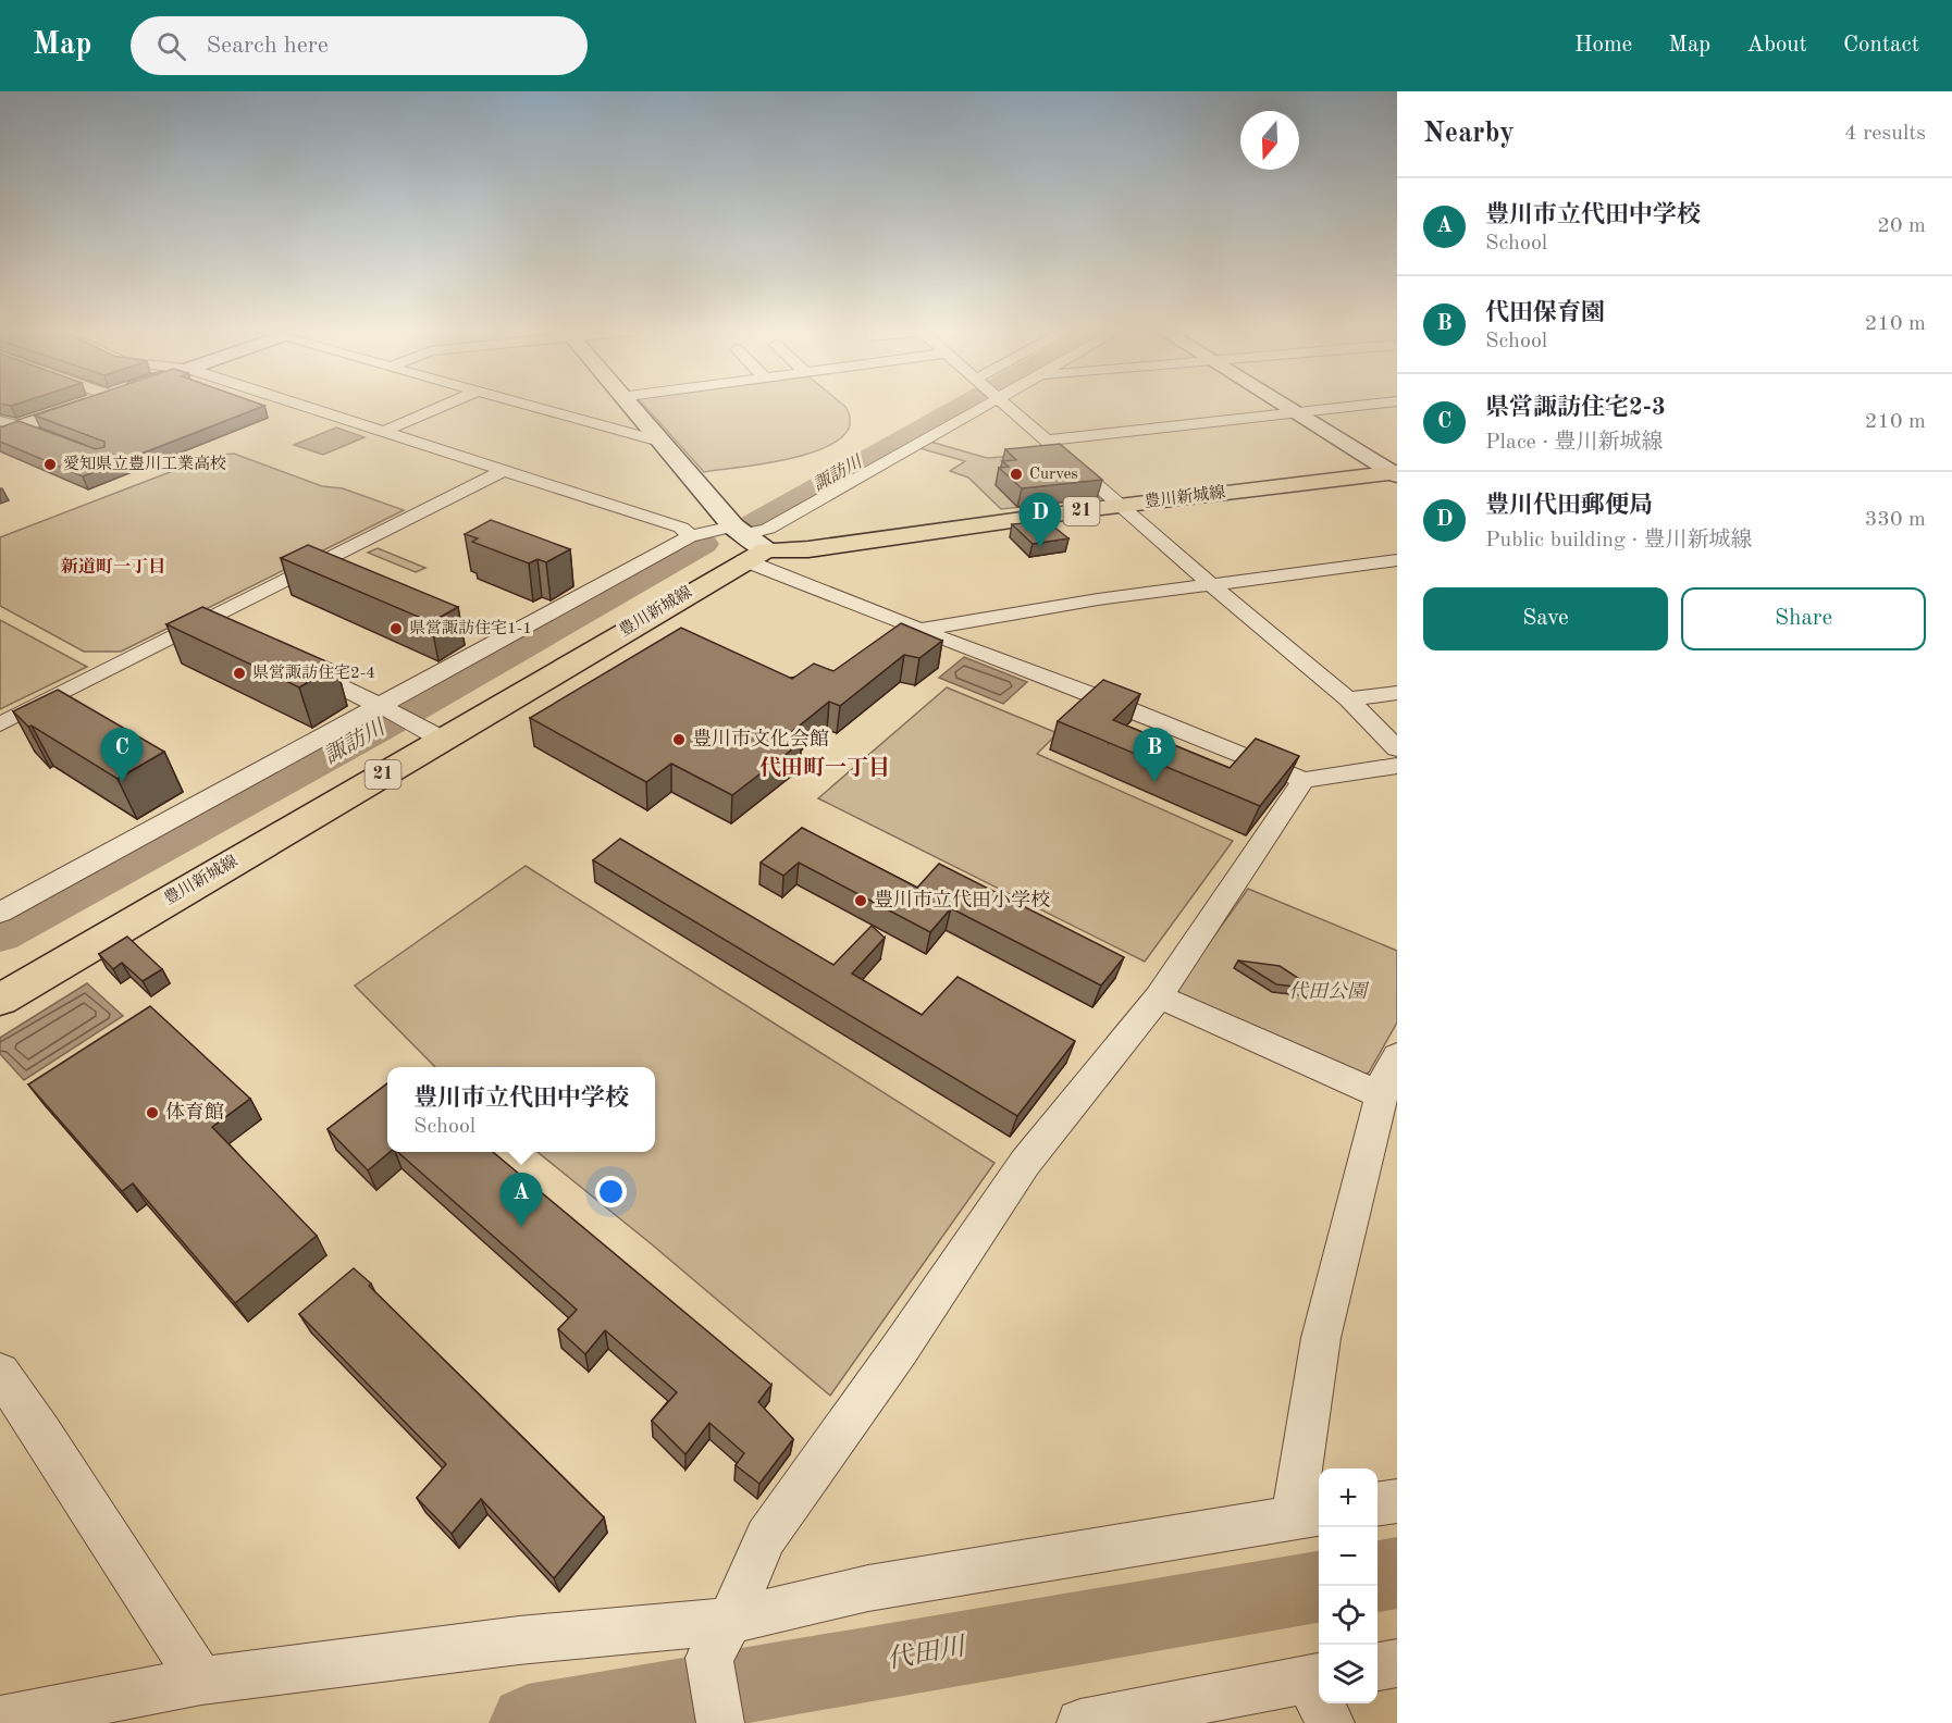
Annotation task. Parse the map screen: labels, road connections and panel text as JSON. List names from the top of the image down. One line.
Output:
{"streets":{"main road":["豊川新城線","21"]},"districts":["新道町一丁目","代田町一丁目"],"water":["諏訪川","代田川"],"parks":["代田公園"],"places":["愛知県立豊川工業高校","Curves","県営諏訪住宅1-1","県営諏訪住宅2-4","豊川市文化会館","豊川市立代田小学校","体育館"],"north":"bottom","page":{"header":"Map","search":"Search here","nav":["Home","Map","About","Contact"],"heading":["Nearby","4 results"],"list":[{"mark":"A","name":"豊川市立代田中学校","note":"School","value":"20 m"},{"mark":"B","name":"代田保育園","note":"School","value":"210 m"},{"mark":"C","name":"県営諏訪住宅2-3","note":"Place · 豊川新城線","value":"210 m"},{"mark":"D","name":"豊川代田郵便局","note":"Public building · 豊川新城線","value":"330 m"}],"pins":["D","B","C","A"],"buttons":["Save","Share"],"popup":["豊川市立代田中学校","School"],"map_buttons":["+","−"]}}
